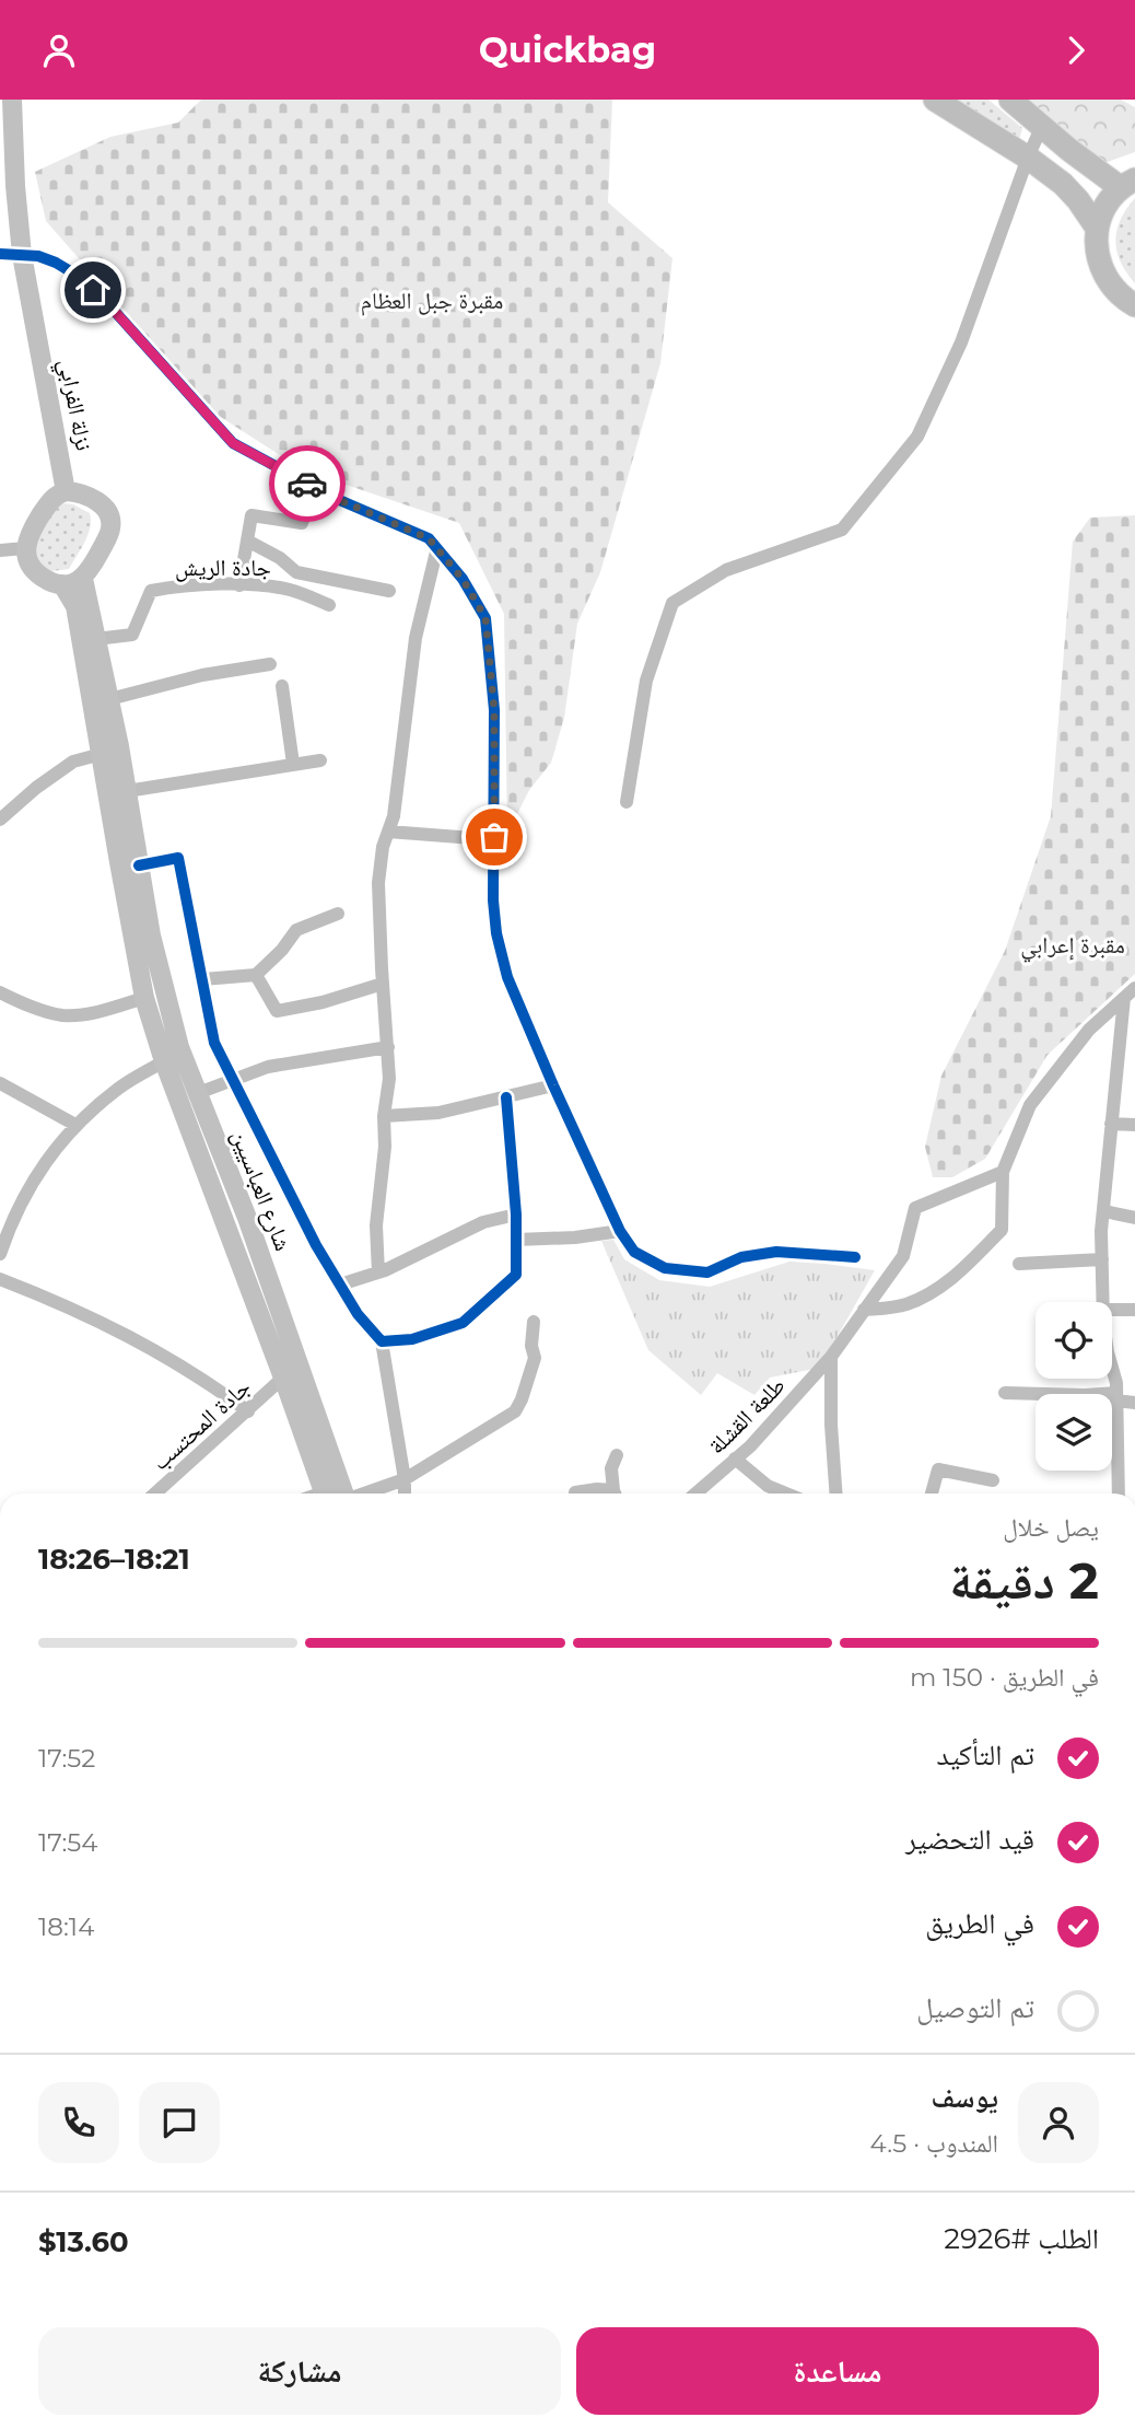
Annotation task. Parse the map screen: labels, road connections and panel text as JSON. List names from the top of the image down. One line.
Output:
{"streets":{"main road":["نزلة الفرابي","شارع العباسيين"],"street":["جادة الريش","طلعة القشلة","جادة المحتسب"]},"crossings":[["نزلة الفرابي","شارع العباسيين"],["جادة الريش","شارع العباسيين"],["شارع العباسيين","جادة المحتسب"]],"parks":["مقبرة جبل العظام","مقبرة إعرابي"],"page":{"header":"Quickbag","heading":["2 دقيقة","يصل خلال","18:21–18:26"],"panel":["يوسف","المندوب · 4.5","الطلب #2926","$13.60"],"bar":"في الطريق · 150 m","list":[["تم التأكيد","17:52"],["قيد التحضير","17:54"],["في الطريق","18:14"],"تم التوصيل"],"buttons":["مساعدة","مشاركة"]}}
